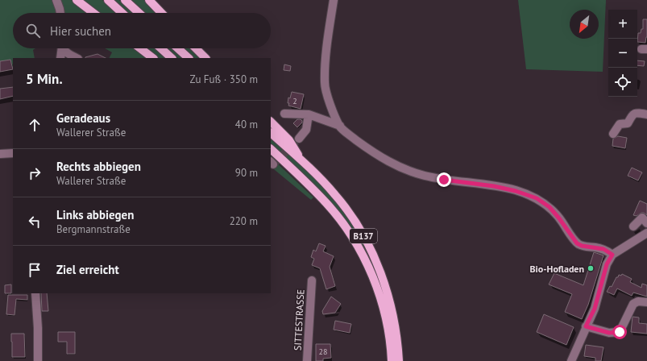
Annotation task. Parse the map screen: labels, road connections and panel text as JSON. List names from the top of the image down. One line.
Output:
{"streets":{"main road":["B137"],"street":["SITTESTRASSE"]},"places":["Bio-Hofladen"],"house_numbers":["2","28"],"north":"bottom left","page":{"map_buttons":["+","−"],"search":"Hier suchen","heading":["5 Min.","Zu Fuß · 350 m"],"list":[["Geradeaus","Wallerer Straße","40 m"],["Rechts abbiegen","Wallerer Straße","90 m"],["Links abbiegen","Bergmannstraße","220 m"],"Ziel erreicht"]}}
